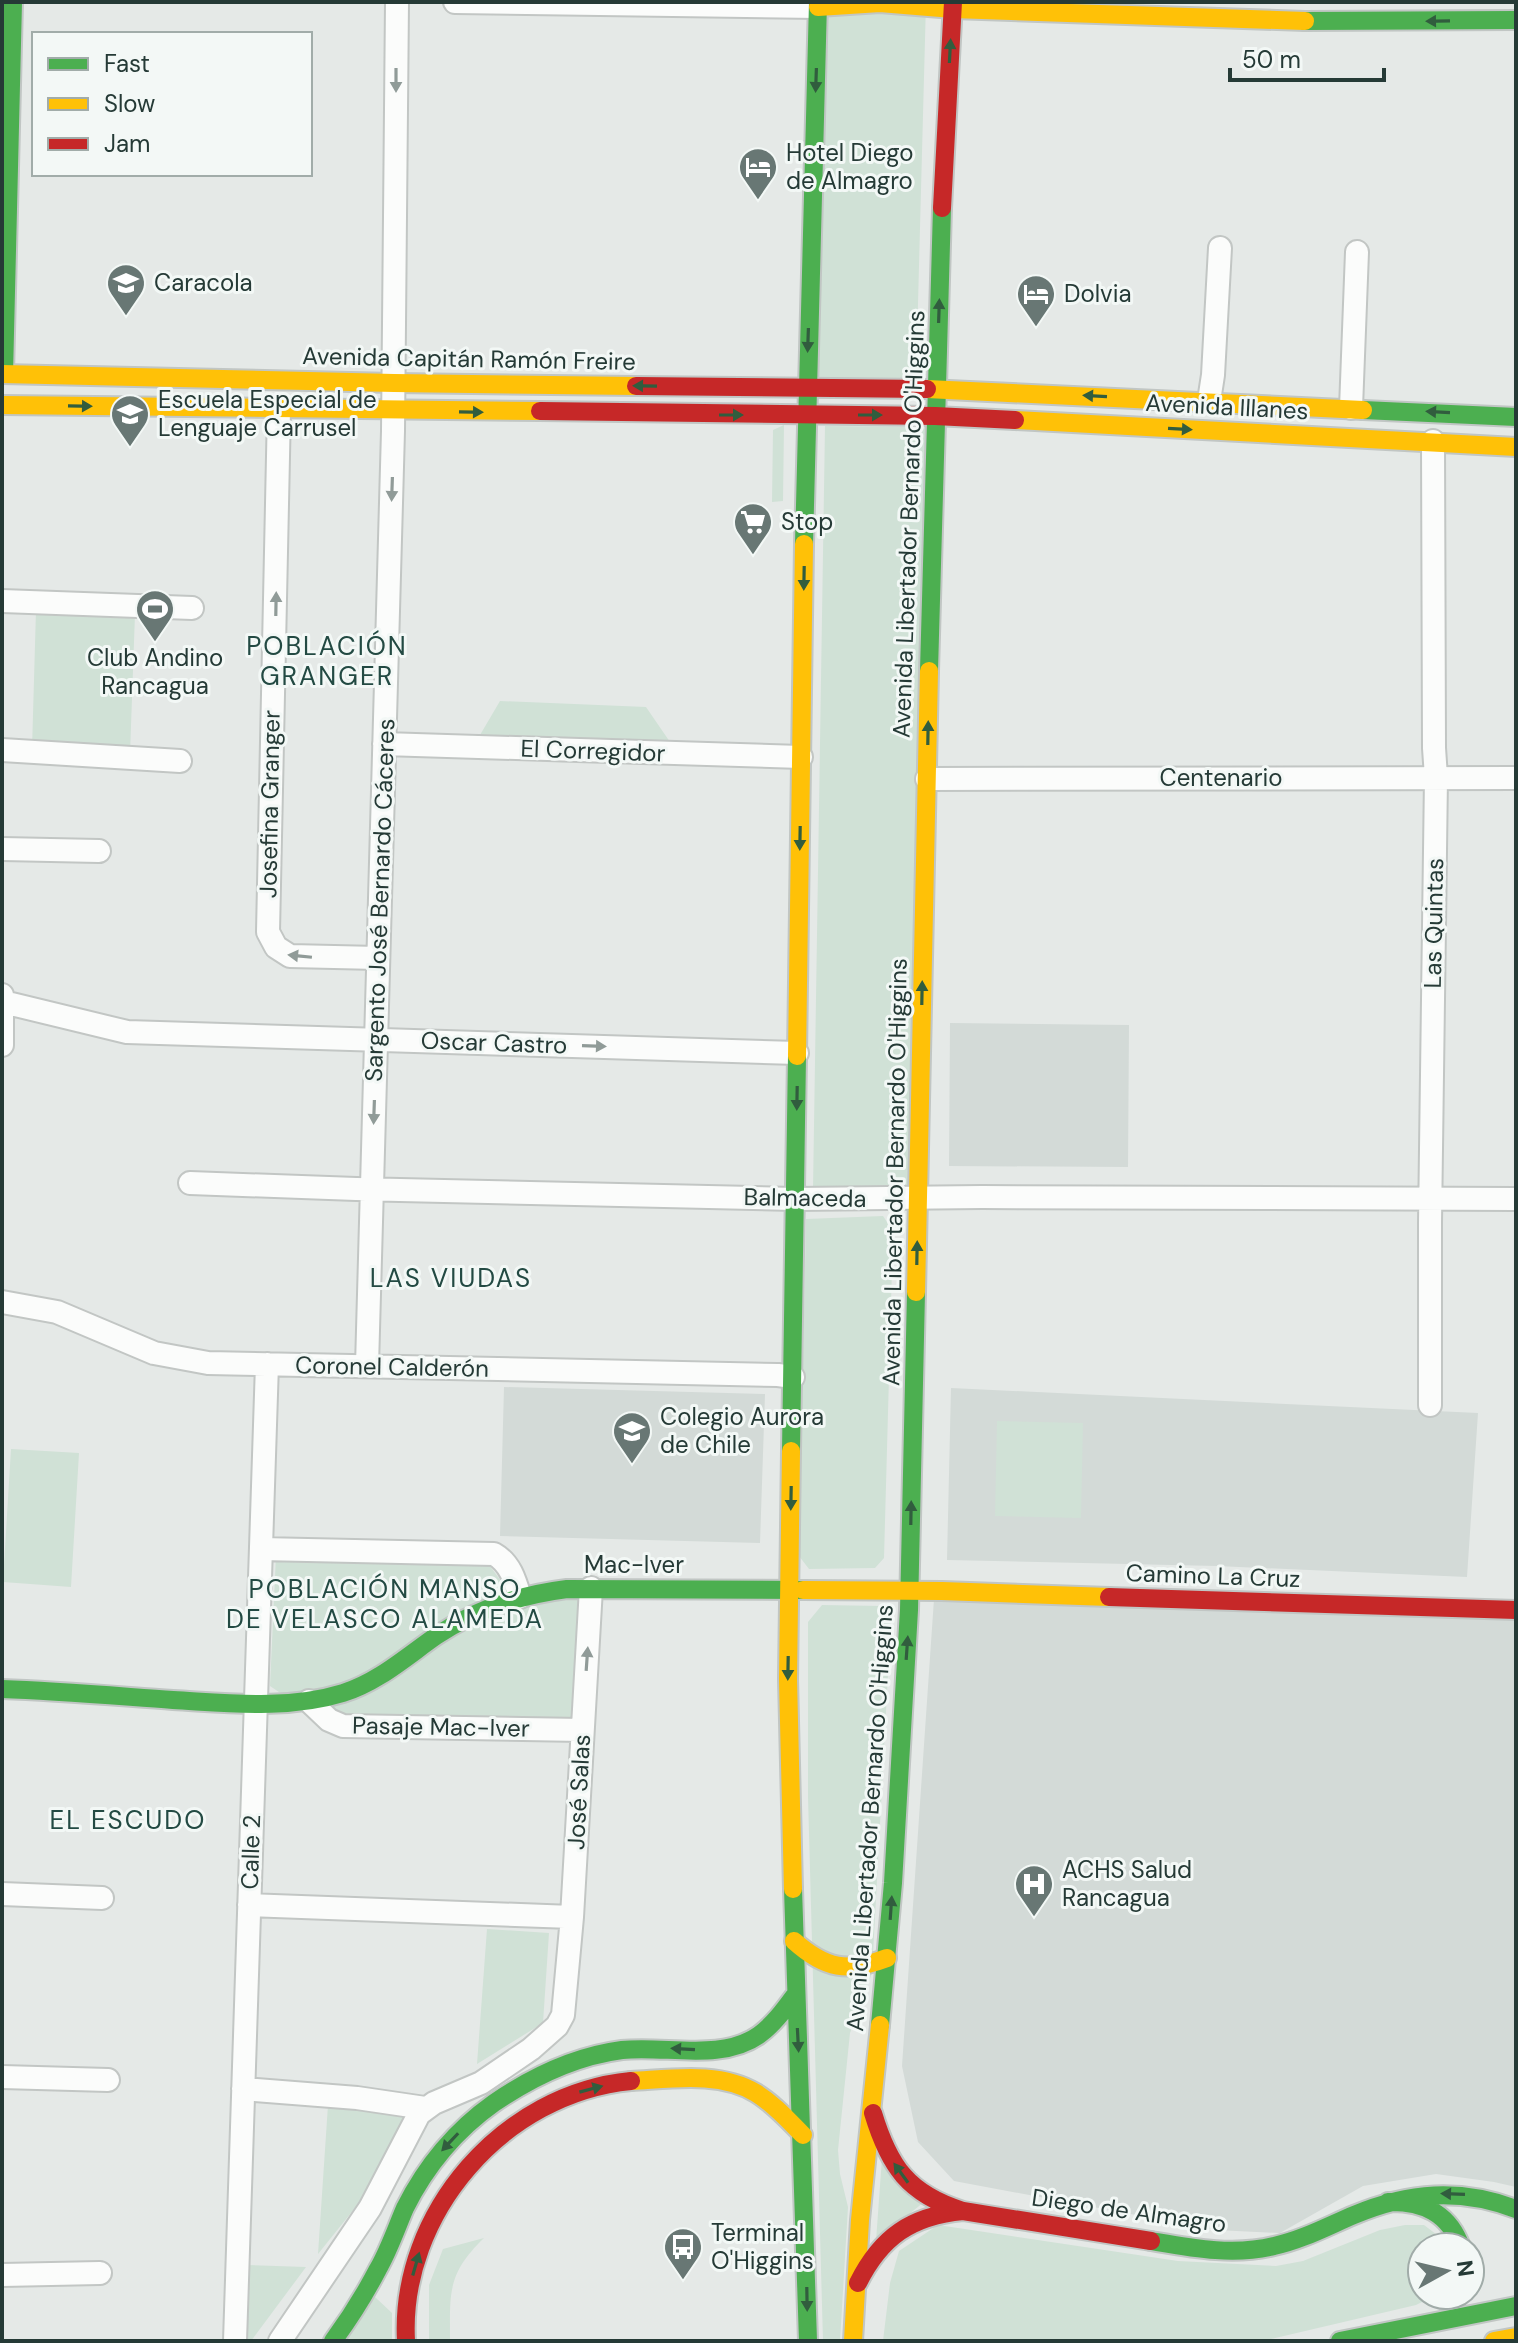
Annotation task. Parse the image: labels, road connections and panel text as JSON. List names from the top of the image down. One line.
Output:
{"streets":{"main road":["Avenida Capitán Ramón Freire","Avenida Illanes","Avenida Libertador Bernardo O'Higgins","Mac-Iver","Camino La Cruz","Diego de Almagro"],"street":["El Corregidor","Centenario","Josefina Granger","Sargento José Bernardo Cáceres","Las Quintas","Oscar Castro","Balmaceda","Coronel Calderón","Pasaje Mac-Iver","José Salas","Calle 2"]},"crossings":[["Avenida Capitán Ramón Freire","Avenida Illanes"],["Avenida Capitán Ramón Freire","Avenida Libertador Bernardo O'Higgins"],["Avenida Capitán Ramón Freire","Sargento José Bernardo Cáceres"],["Avenida Illanes","Avenida Libertador Bernardo O'Higgins"],["Avenida Illanes","Las Quintas"],["Avenida Libertador Bernardo O'Higgins","Centenario"],["Avenida Libertador Bernardo O'Higgins","Balmaceda"],["Avenida Libertador Bernardo O'Higgins","Mac-Iver"],["Avenida Libertador Bernardo O'Higgins","Camino La Cruz"],["Avenida Libertador Bernardo O'Higgins","Diego de Almagro"],["El Corregidor","Sargento José Bernardo Cáceres"],["Centenario","Las Quintas"],["Josefina Granger","Sargento José Bernardo Cáceres"],["Sargento José Bernardo Cáceres","Oscar Castro"],["Sargento José Bernardo Cáceres","Balmaceda"],["Sargento José Bernardo Cáceres","Coronel Calderón"],["Las Quintas","Balmaceda"],["Coronel Calderón","Calle 2"],["Mac-Iver","Camino La Cruz"],["Mac-Iver","Pasaje Mac-Iver"],["Mac-Iver","José Salas"],["Mac-Iver","Calle 2"],["Pasaje Mac-Iver","José Salas"]],"one_way":["Josefina Granger","Sargento José Bernardo Cáceres","Oscar Castro"],"districts":["POBLACIÓN GRANGER","LAS VIUDAS","POBLACIÓN MANSO DE VELASCO ALAMEDA","EL ESCUDO"],"places":{"hotel":["Hotel Diego de Almagro","Dolvia"],"school or university":["Caracola","Escuela Especial de Lenguaje Carrusel","Colegio Aurora de Chile"],"supermarket":["Stop"],"sports":["Club Andino Rancagua"],"hospital":["ACHS Salud Rancagua"],"bus stop":["Terminal O'Higgins"]},"legend":["Fast","Slow","Jam"],"scale_bar":"50 m","north":"right"}
